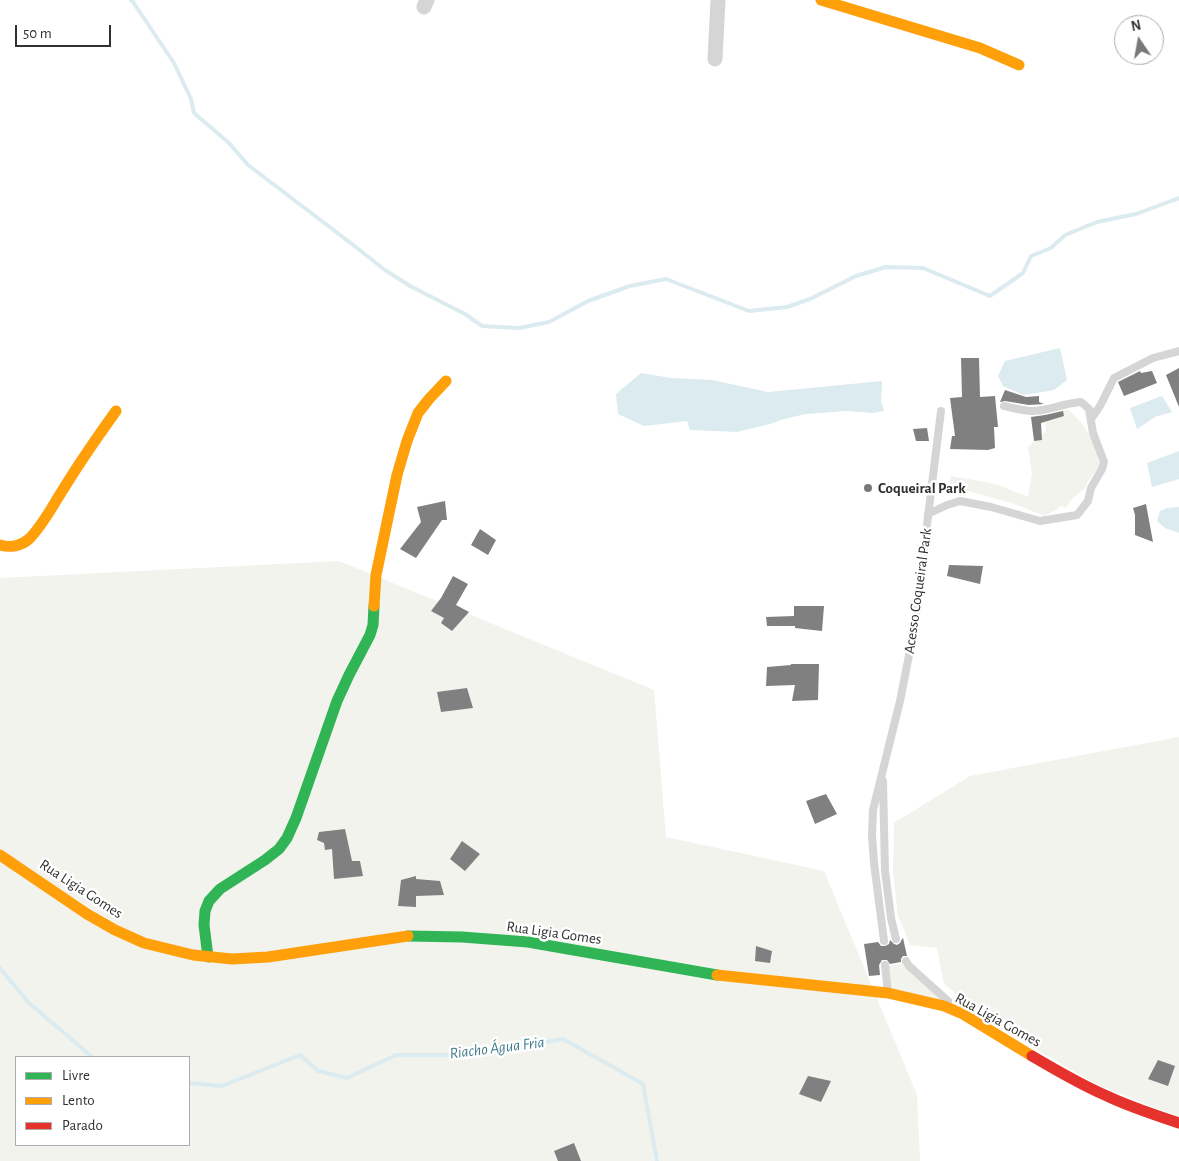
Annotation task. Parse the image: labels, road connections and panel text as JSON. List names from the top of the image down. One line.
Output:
{"streets":{"street":["Rua Ligia Gomes"],"lane":["Acesso Coqueiral Park"]},"water":["Riacho Água Fria"],"places":["Coqueiral Park"],"legend":["Livre","Lento","Parado"],"scale_bar":"50 m","north":"top"}
